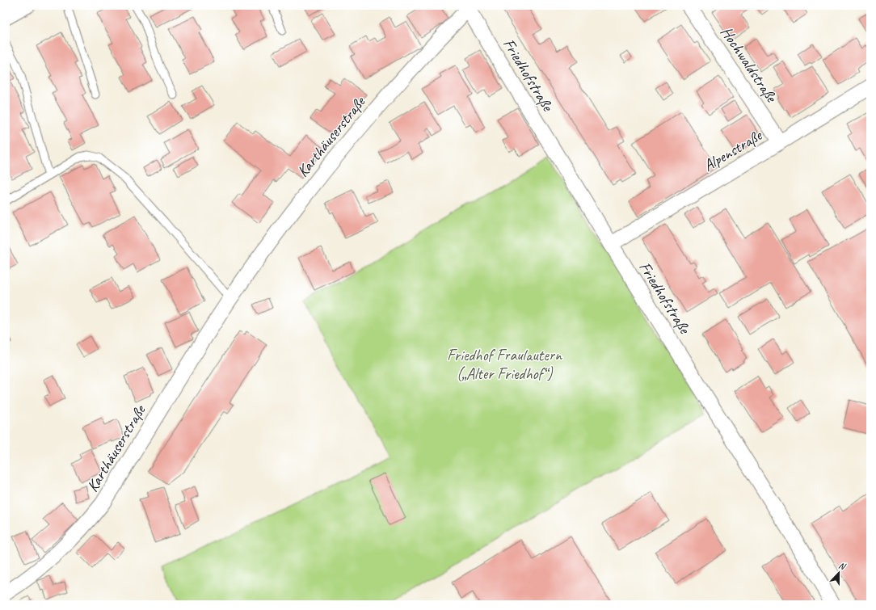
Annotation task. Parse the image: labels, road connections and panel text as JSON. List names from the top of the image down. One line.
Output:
{"streets":{"street":["Hochwaldstraße","Friedhofstraße","Karthäuserstraße","Alpenstraße"]},"crossings":[["Hochwaldstraße","Alpenstraße"],["Friedhofstraße","Karthäuserstraße"],["Friedhofstraße","Alpenstraße"]],"parks":["Friedhof Fraulautern („Alter Friedhof“)"],"north":"top"}
